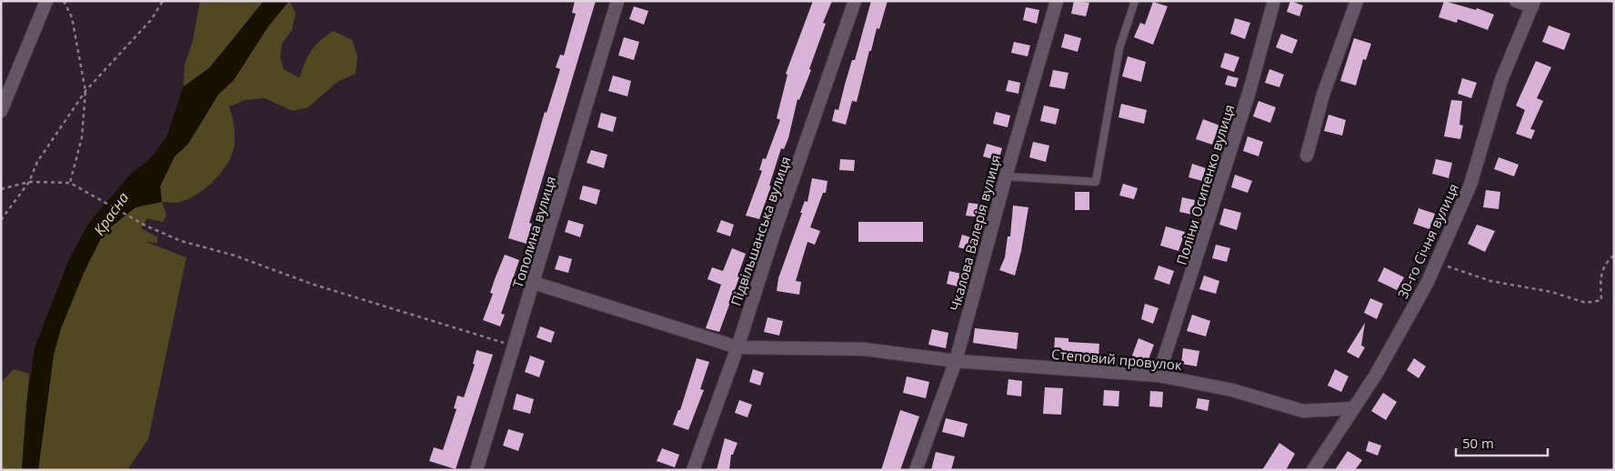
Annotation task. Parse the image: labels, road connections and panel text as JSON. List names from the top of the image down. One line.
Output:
{"streets":{"street":["Поліни Осипенко вулиця","Підвільшанська вулиця","Тополина вулиця","Чкалова Валерія вулиця","30-го Січня вулиця","Степовий провулок"]},"crossings":[["Поліни Осипенко вулиця","Степовий провулок"],["Підвільшанська вулиця","Степовий провулок"],["Тополина вулиця","Степовий провулок"],["Чкалова Валерія вулиця","Степовий провулок"],["30-го Січня вулиця","Степовий провулок"]],"water":["Красна"],"scale_bar":"50 m"}
